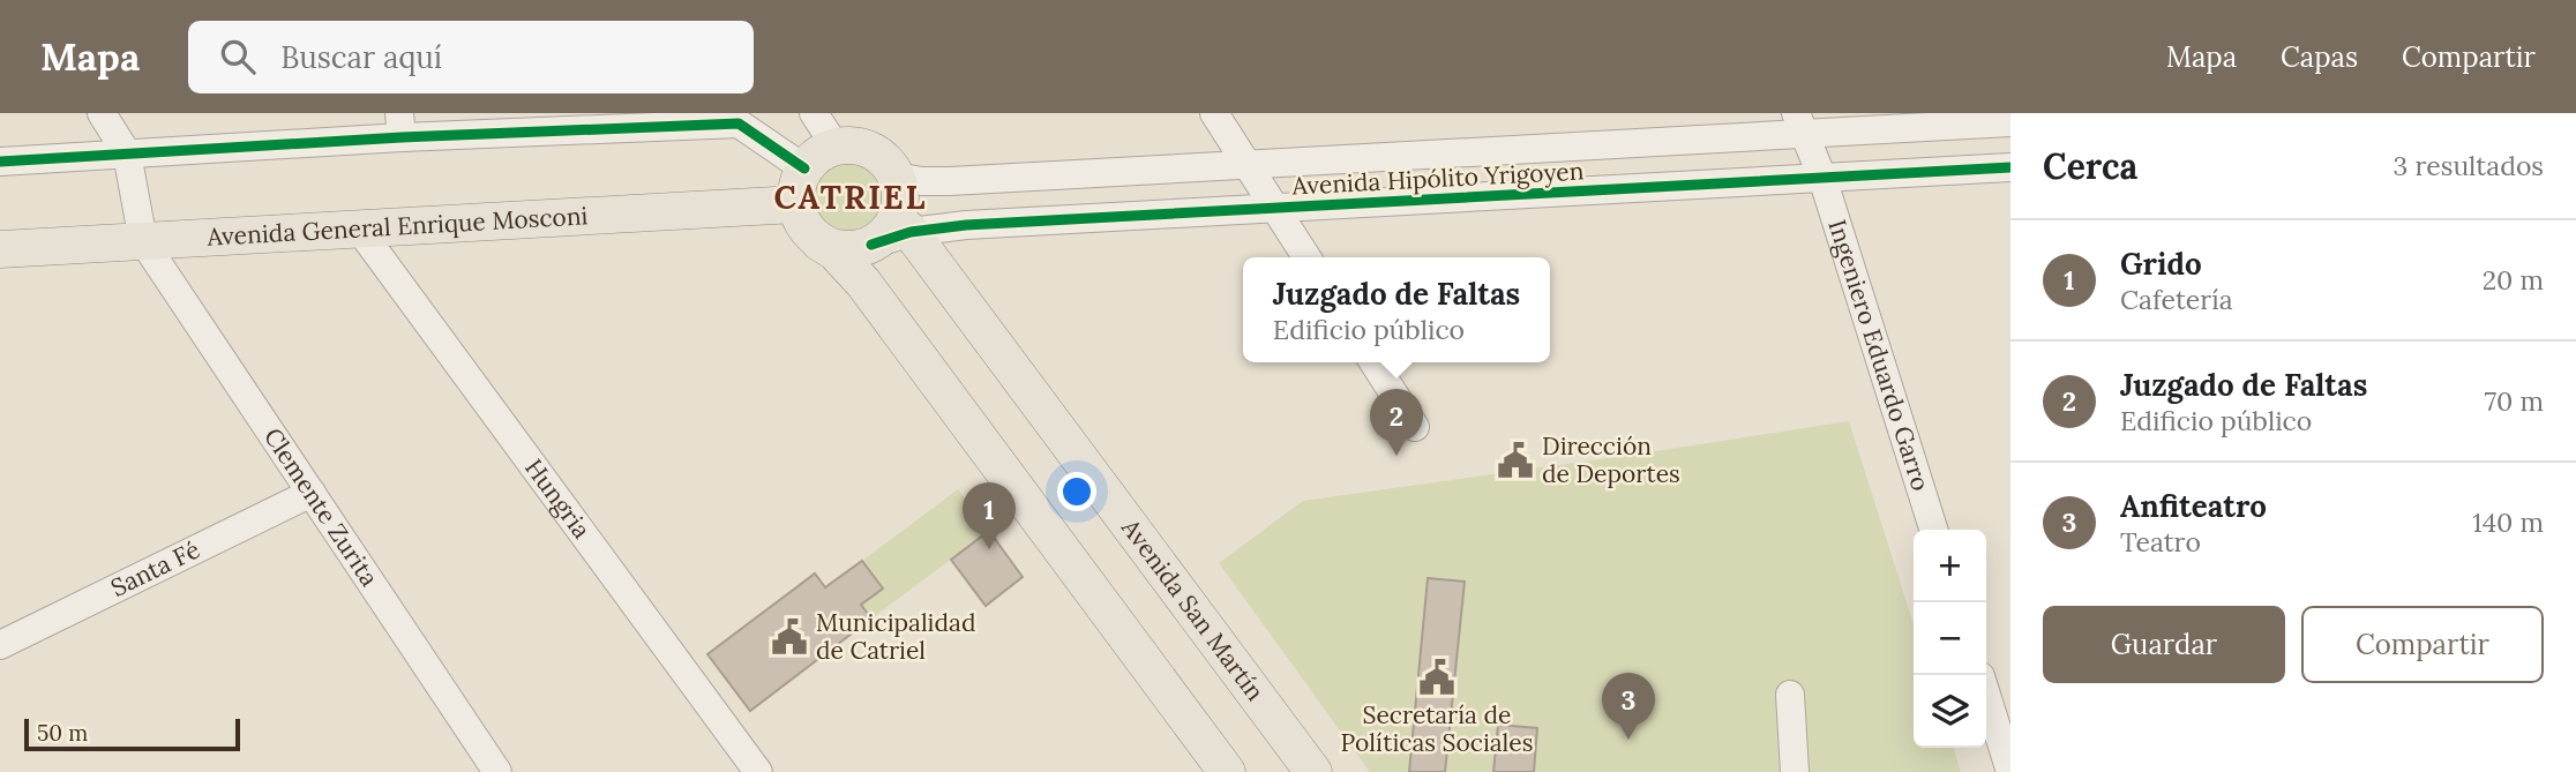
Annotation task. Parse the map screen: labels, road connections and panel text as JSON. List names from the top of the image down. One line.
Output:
{"streets":{"main road":["Avenida General Enrique Mosconi","Avenida San Martín"],"street":["Avenida Hipólito Yrigoyen","Ingeniero Eduardo Garro","Hungria","Clemente Zurita","Santa Fé"]},"crossings":[["Avenida Hipólito Yrigoyen","Avenida General Enrique Mosconi"],["Avenida Hipólito Yrigoyen","Ingeniero Eduardo Garro"],["Avenida Hipólito Yrigoyen","Avenida San Martín"],["Avenida General Enrique Mosconi","Hungria"],["Avenida General Enrique Mosconi","Clemente Zurita"],["Avenida General Enrique Mosconi","Avenida San Martín"],["Clemente Zurita","Santa Fé"]],"districts":["CATRIEL"],"places":{"public building":["Dirección de Deportes","Municipalidad de Catriel","Secretaría de Políticas Sociales"]},"scale_bar":"50 m","page":{"header":"Mapa","search":"Buscar aquí","nav":["Mapa","Capas","Compartir"],"heading":["Cerca","3 resultados"],"list":[{"mark":"1","name":"Grido","note":"Cafetería","value":"20 m"},{"mark":"2","name":"Juzgado de Faltas","note":"Edificio público","value":"70 m"},{"mark":"3","name":"Anfiteatro","note":"Teatro","value":"140 m"}],"popup":["Juzgado de Faltas","Edificio público"],"pins":["2","1","3"],"map_buttons":["+","−"],"buttons":["Guardar","Compartir"],"scale":"50 m"}}
